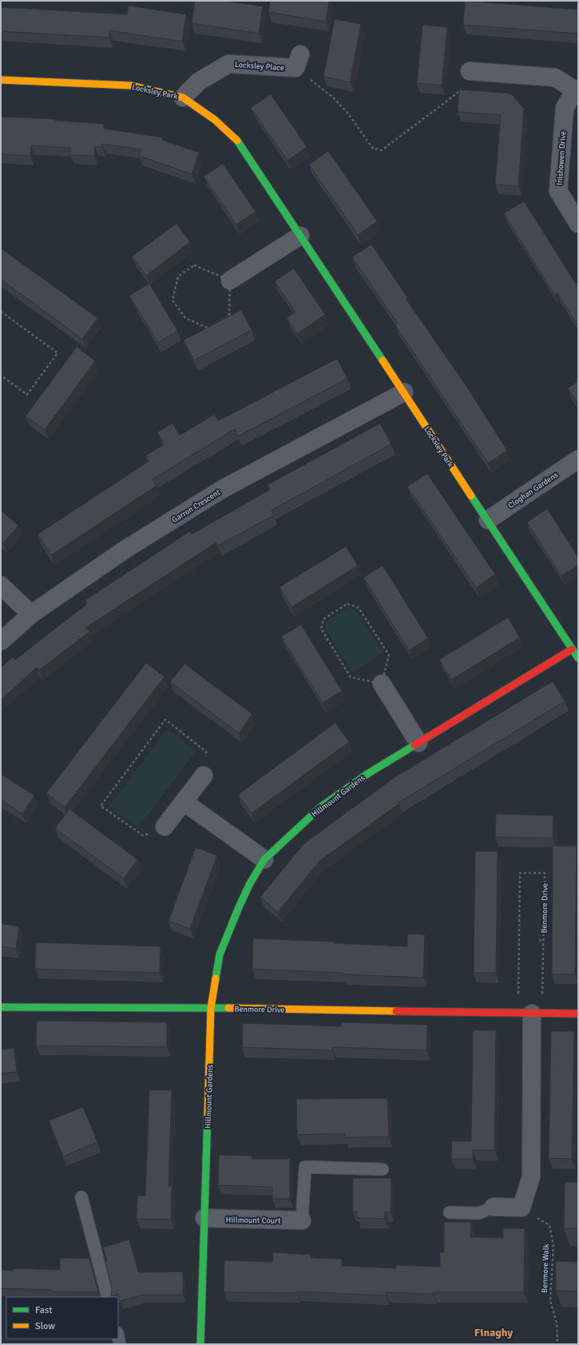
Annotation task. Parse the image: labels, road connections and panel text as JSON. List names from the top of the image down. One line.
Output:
{"streets":{"street":["Locksley Place","Locksley Park","Inishowen Drive","Cloghan Gardens","Garron Crescent","Hillmount Gardens","Benmore Drive","Hillmount Court"],"path":["Benmore Walk"]},"crossings":[["Locksley Place","Locksley Park"],["Locksley Park","Cloghan Gardens"],["Locksley Park","Garron Crescent"],["Locksley Park","Hillmount Gardens"],["Hillmount Gardens","Benmore Drive"],["Hillmount Gardens","Hillmount Court"]],"districts":["Finaghy"],"legend":["Fast","Slow"]}
